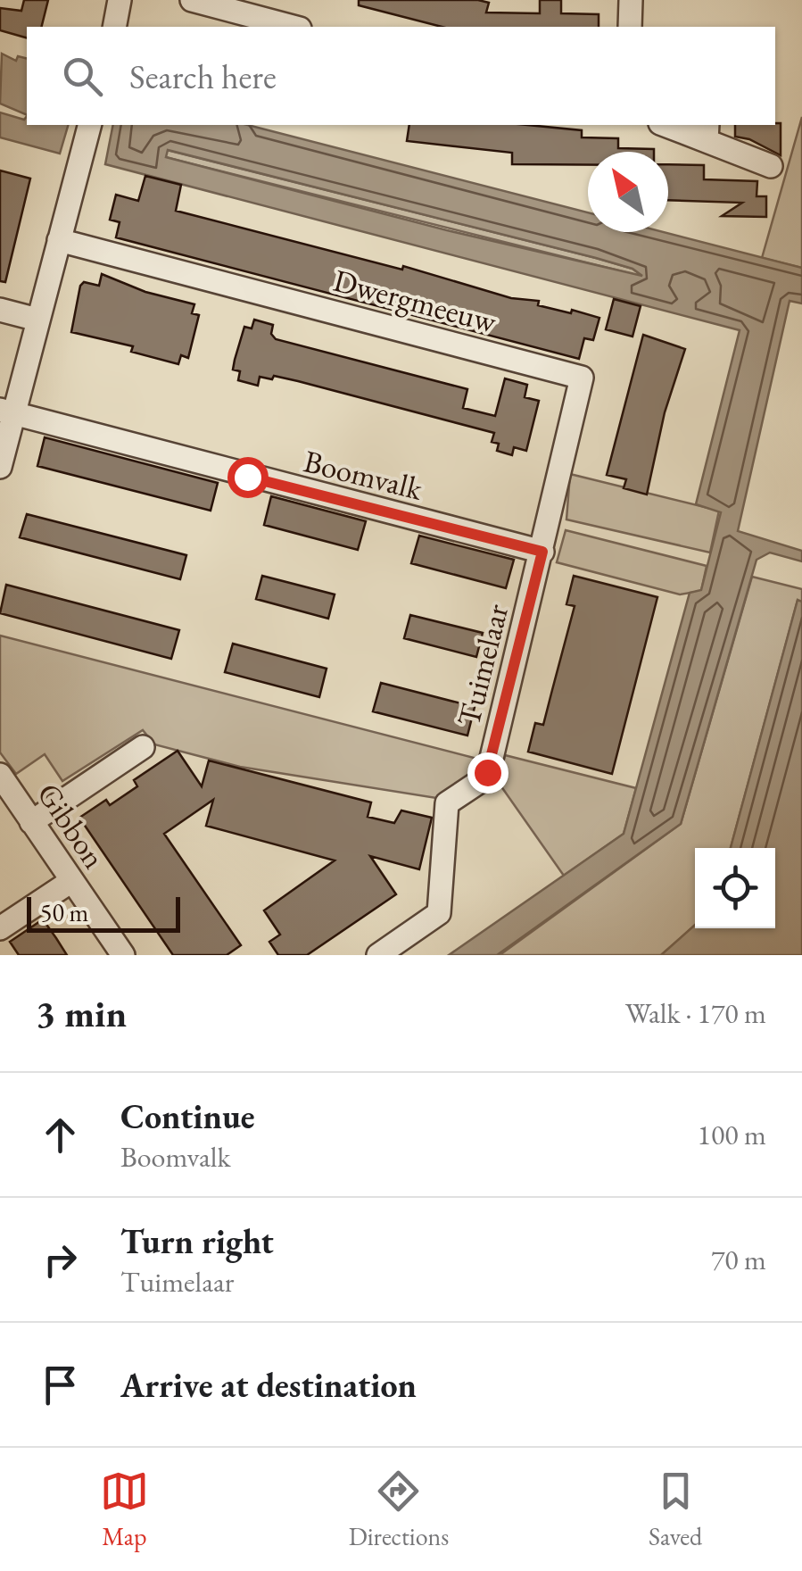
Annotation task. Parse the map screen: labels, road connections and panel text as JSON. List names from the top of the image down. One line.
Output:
{"streets":{"street":["Dwergmeeuw","Boomvalk","Tuimelaar","Gibbon"]},"crossings":[["Dwergmeeuw","Boomvalk"],["Dwergmeeuw","Tuimelaar"],["Boomvalk","Tuimelaar"]],"scale_bar":"50 m","north":"top left","page":{"search":"Search here","scale":"50 m","heading":["3 min","Walk · 170 m"],"list":[["Continue","Boomvalk","100 m"],["Turn right","Tuimelaar","70 m"],"Arrive at destination"],"nav":["Map","Directions","Saved"]}}
